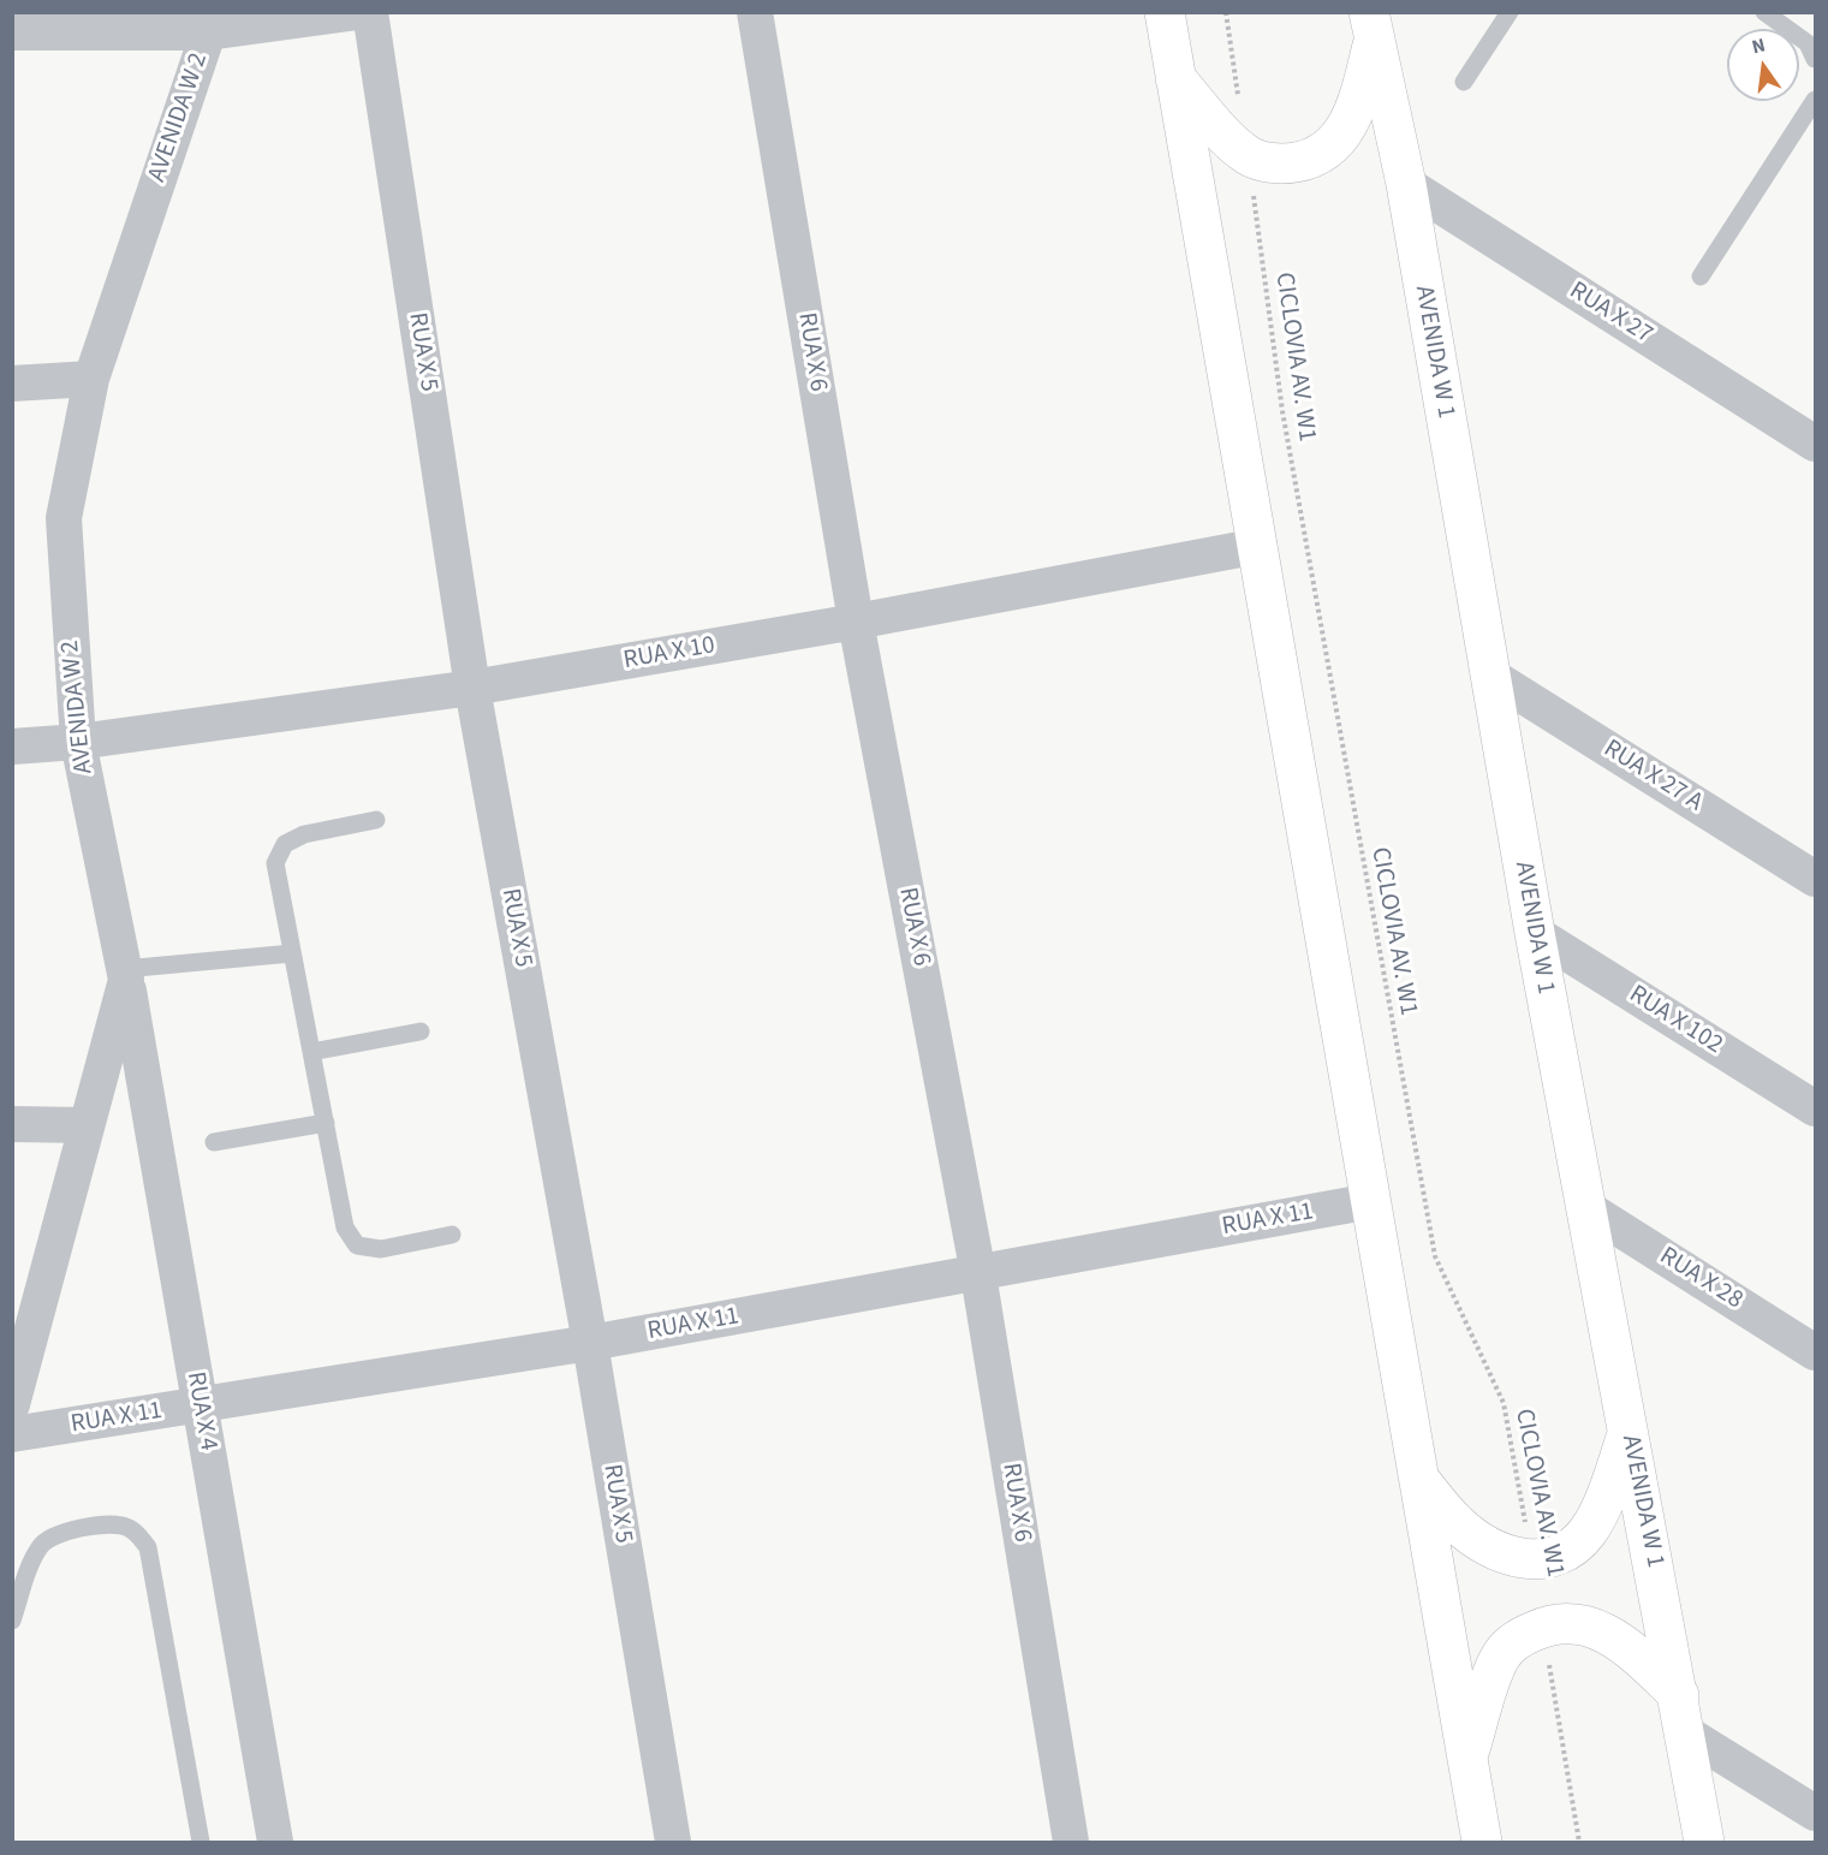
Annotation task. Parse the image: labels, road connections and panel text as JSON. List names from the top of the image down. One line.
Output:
{"streets":{"main road":["AVENIDA W 1"],"street":["AVENIDA W 2","RUA X 27","RUA X 5","RUA X 6","RUA X 10","RUA X 27 A","RUA X 102","RUA X 11","RUA X 28","RUA X 4"],"path":["CICLOVIA AV. W1"]},"crossings":[["AVENIDA W 2","RUA X 10"],["AVENIDA W 2","RUA X 4"],["RUA X 27","AVENIDA W 1"],["RUA X 5","RUA X 10"],["RUA X 5","RUA X 11"],["RUA X 6","RUA X 10"],["RUA X 6","RUA X 11"],["AVENIDA W 1","RUA X 27 A"],["AVENIDA W 1","RUA X 102"],["AVENIDA W 1","RUA X 28"],["RUA X 11","RUA X 4"]],"north":"top"}
